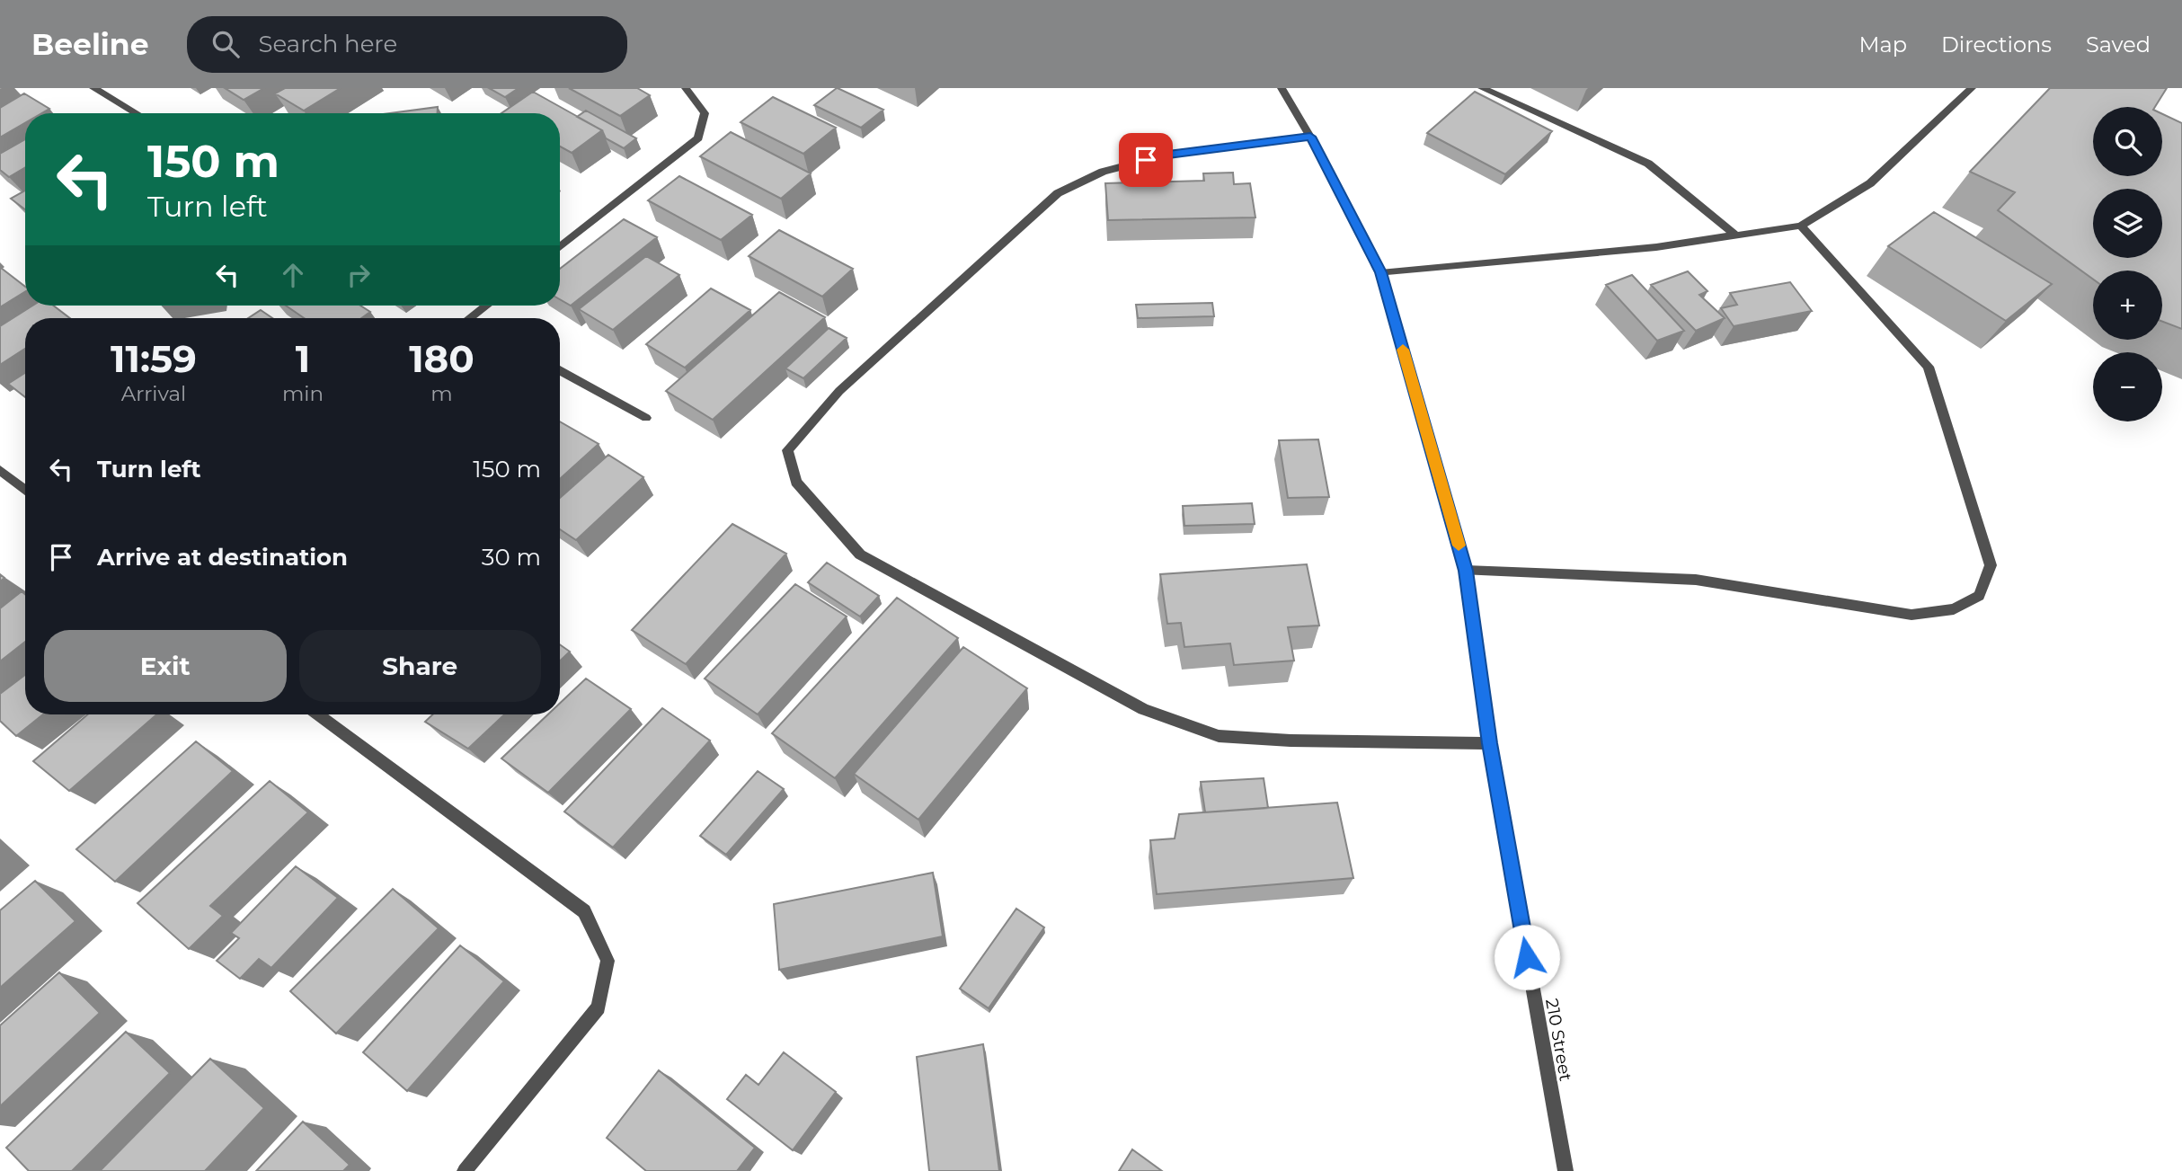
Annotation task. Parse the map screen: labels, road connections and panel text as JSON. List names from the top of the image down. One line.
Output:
{"streets":{"street":["210 Street"]},"page":{"header":"Beeline","search":"Search here","nav":["Map","Directions","Saved"],"map_buttons":["+","−"],"turn":["150 m","Turn left"],"eta":["11:59","Arrival","1","min","180","m"],"list":[{"name":"Turn left","value":"150 m"},{"name":"Arrive at destination","value":"30 m"}],"buttons":["Exit","Share"]}}
